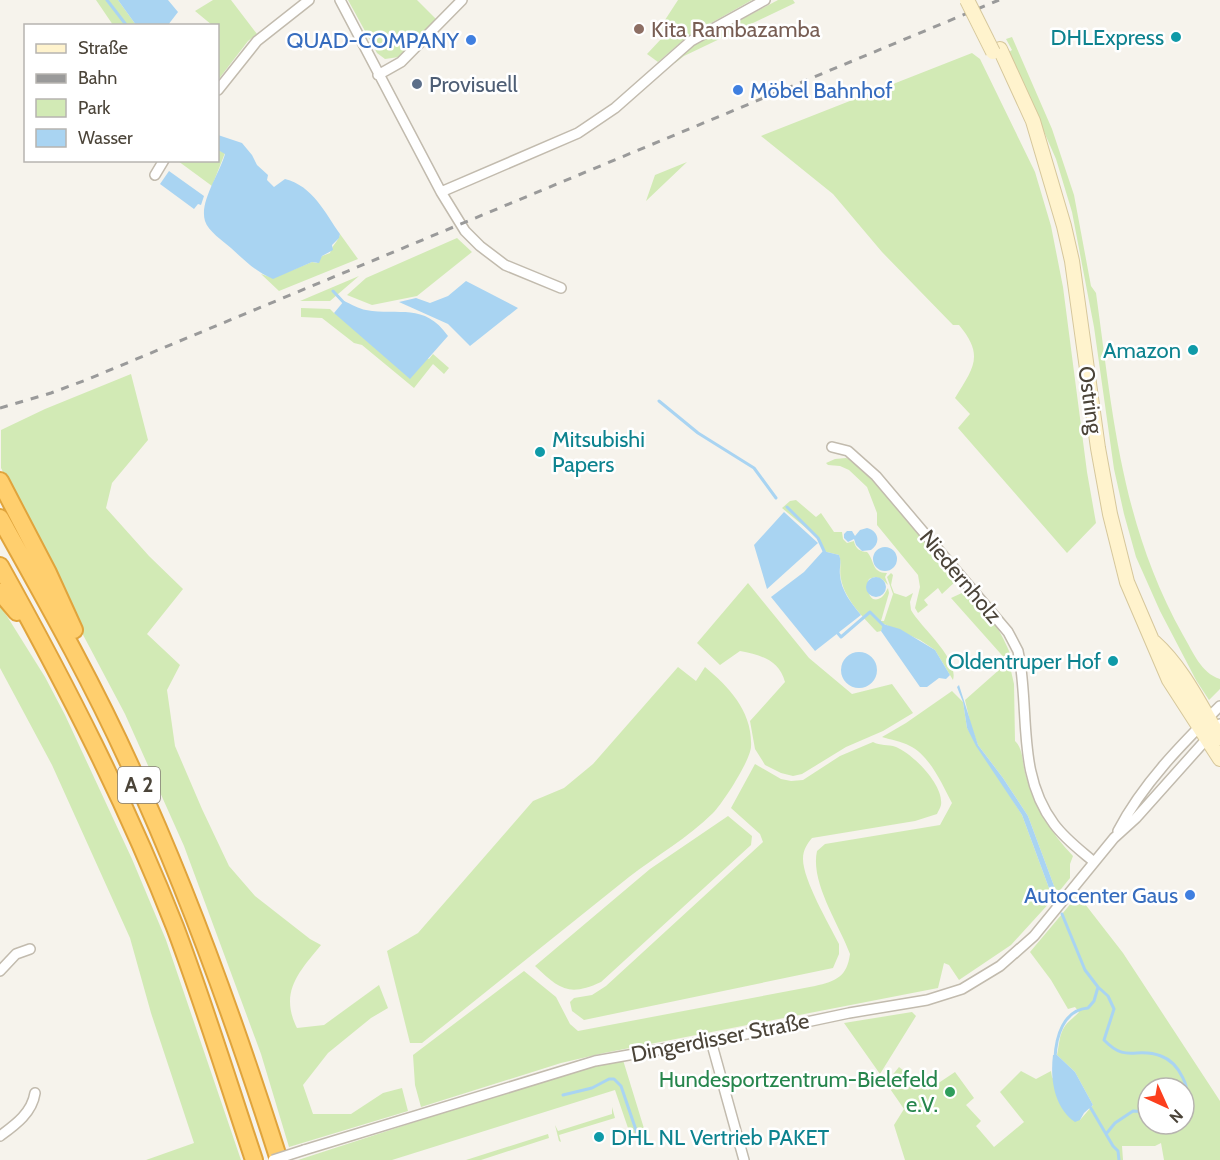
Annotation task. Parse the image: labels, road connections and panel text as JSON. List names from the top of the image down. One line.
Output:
{"streets":{"highway":["A 2"],"main road":["Ostring"],"street":["Niedernholz","Dingerdisser Straße"]},"crossings":[["Ostring","Dingerdisser Straße"],["Niedernholz","Dingerdisser Straße"]],"places":["Kita Rambazamba","DHLExpress","QUAD-COMPANY","Provisuell","Möbel Bahnhof","Amazon","Mitsubishi Papers","Oldentruper Hof","Autocenter Gaus","Hundesportzentrum-Bielefeld e.V.","DHL NL Vertrieb PAKET"],"legend":["Straße","Bahn","Park","Wasser"],"north":"bottom right"}
